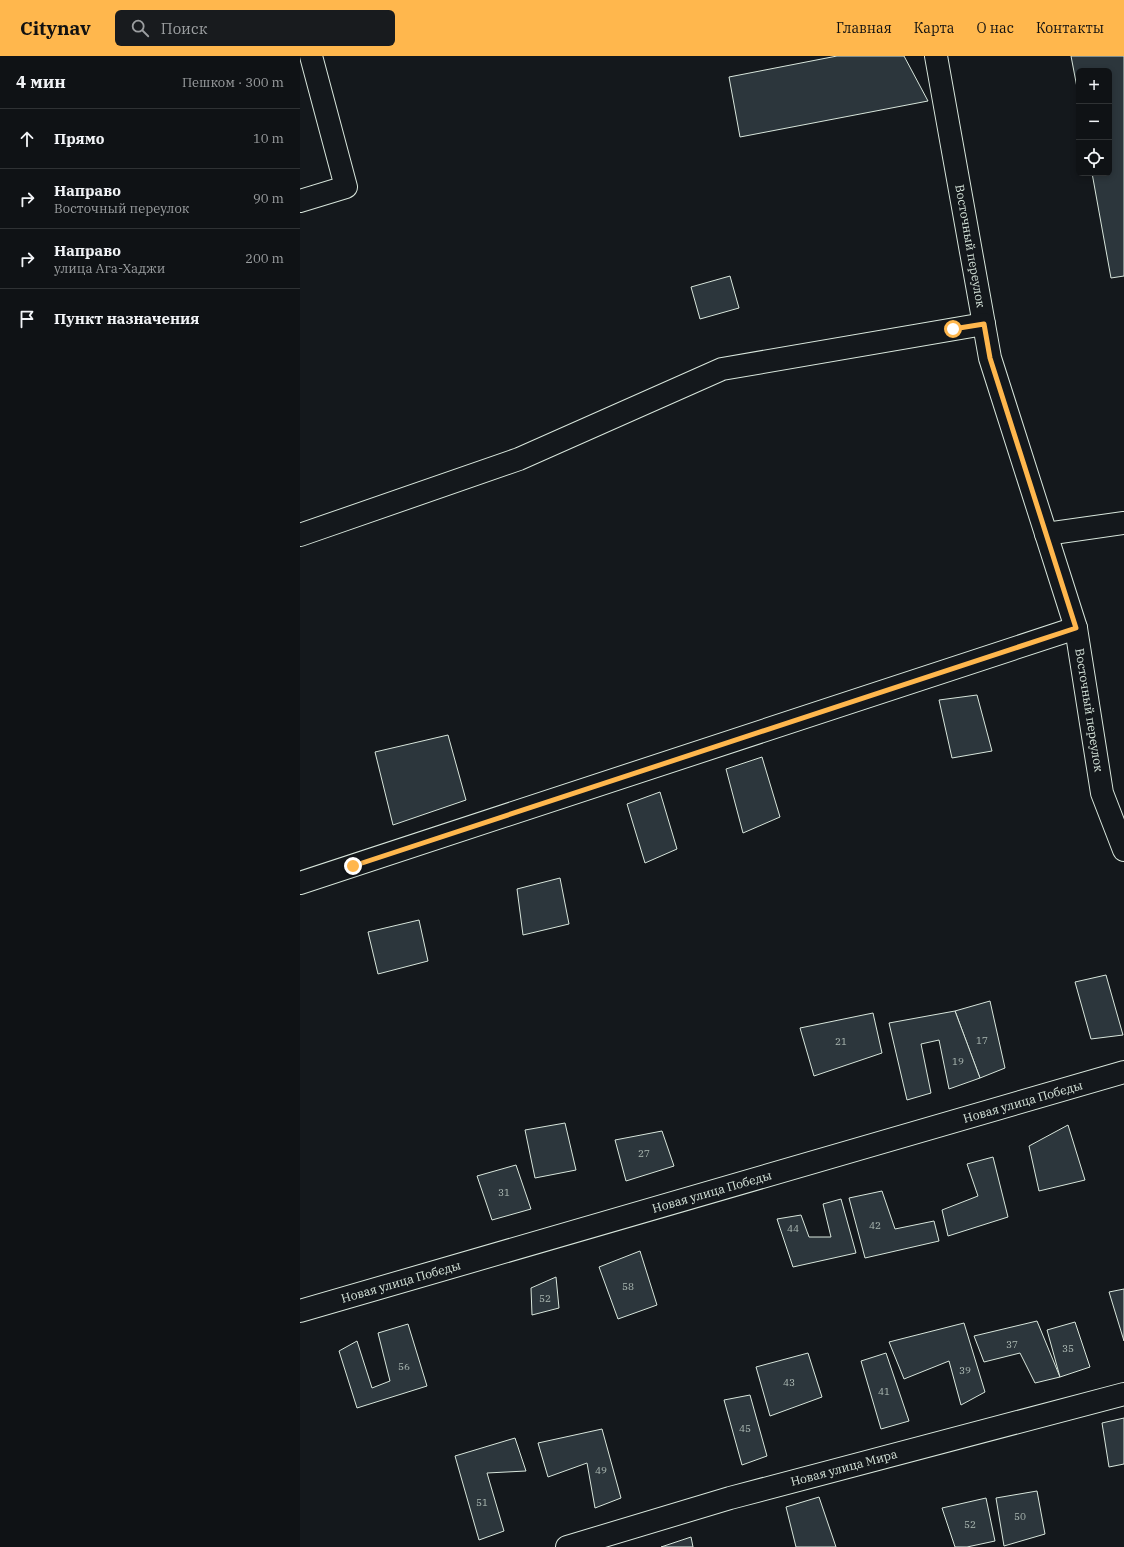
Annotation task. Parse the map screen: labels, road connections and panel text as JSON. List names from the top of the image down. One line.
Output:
{"streets":{"street":["Восточный переулок","Новая улица Победы","Новая улица Мира"]},"house_numbers":["17","21","19","27","31","42","44","58","52","37","35","56","39","43","41","45","49","51","50","52"],"page":{"header":"Citynav","search":"Поиск","nav":["Главная","Карта","О нас","Контакты"],"heading":["4 мин","Пешком · 300 m"],"map_buttons":["+","−"],"list":[["Прямо","10 m"],["Направо","Восточный переулок","90 m"],["Направо","улица Ага-Хаджи","200 m"],"Пункт назначения"]}}
